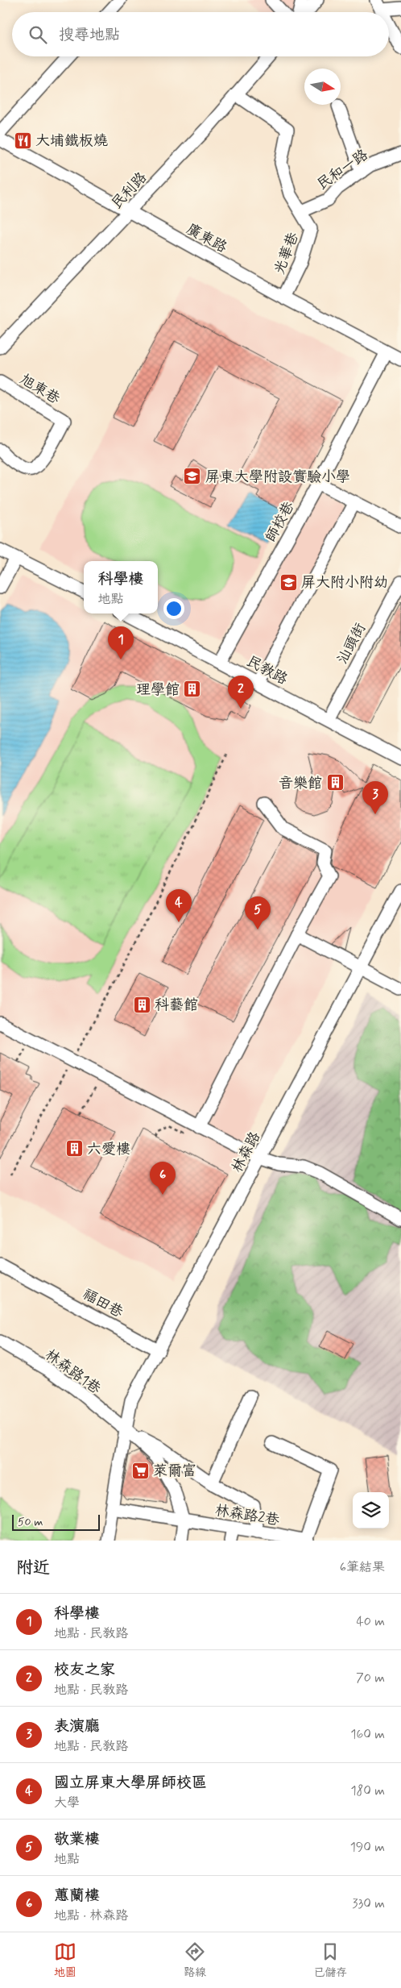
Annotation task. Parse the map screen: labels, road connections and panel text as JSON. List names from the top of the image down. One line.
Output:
{"streets":{"street":["民和一路","民利路","廣東路","光華巷","旭東巷","師校巷","汕頭街","民教路","林森路","福田巷","林森路1巷","林森路2巷"]},"crossings":[["民和一路","光華巷"],["民利路","廣東路"],["民利路","光華巷"],["廣東路","光華巷"],["廣東路","師校巷"],["師校巷","民教路"],["汕頭街","民教路"],["林森路","福田巷"],["林森路","林森路1巷"],["林森路","林森路2巷"]],"places":{"restaurant":["大埔鐵板燒"],"school or university":["屏東大學附設實驗小學","屏大附小附幼"],"building":["理學館","音樂館","科藝館","六愛樓"],"supermarket":["萊爾富"]},"scale_bar":"50 m","north":"right","page":{"search":"搜尋地點","popup":["科學樓","地點"],"pins":["1","2","3","4","5","6"],"scale":"50 m","heading":["附近","6筆結果"],"list":[{"mark":"1","name":"科學樓","note":"地點 · 民教路","value":"40 m"},{"mark":"2","name":"校友之家","note":"地點 · 民教路","value":"70 m"},{"mark":"3","name":"表演廳","note":"地點 · 民教路","value":"160 m"},{"mark":"4","name":"國立屏東大學屏師校區","note":"大學","value":"180 m"},{"mark":"5","name":"敬業樓","note":"地點","value":"190 m"},{"mark":"6","name":"蕙蘭樓","note":"地點 · 林森路","value":"330 m"}],"nav":["地圖","路線","已儲存"]}}
